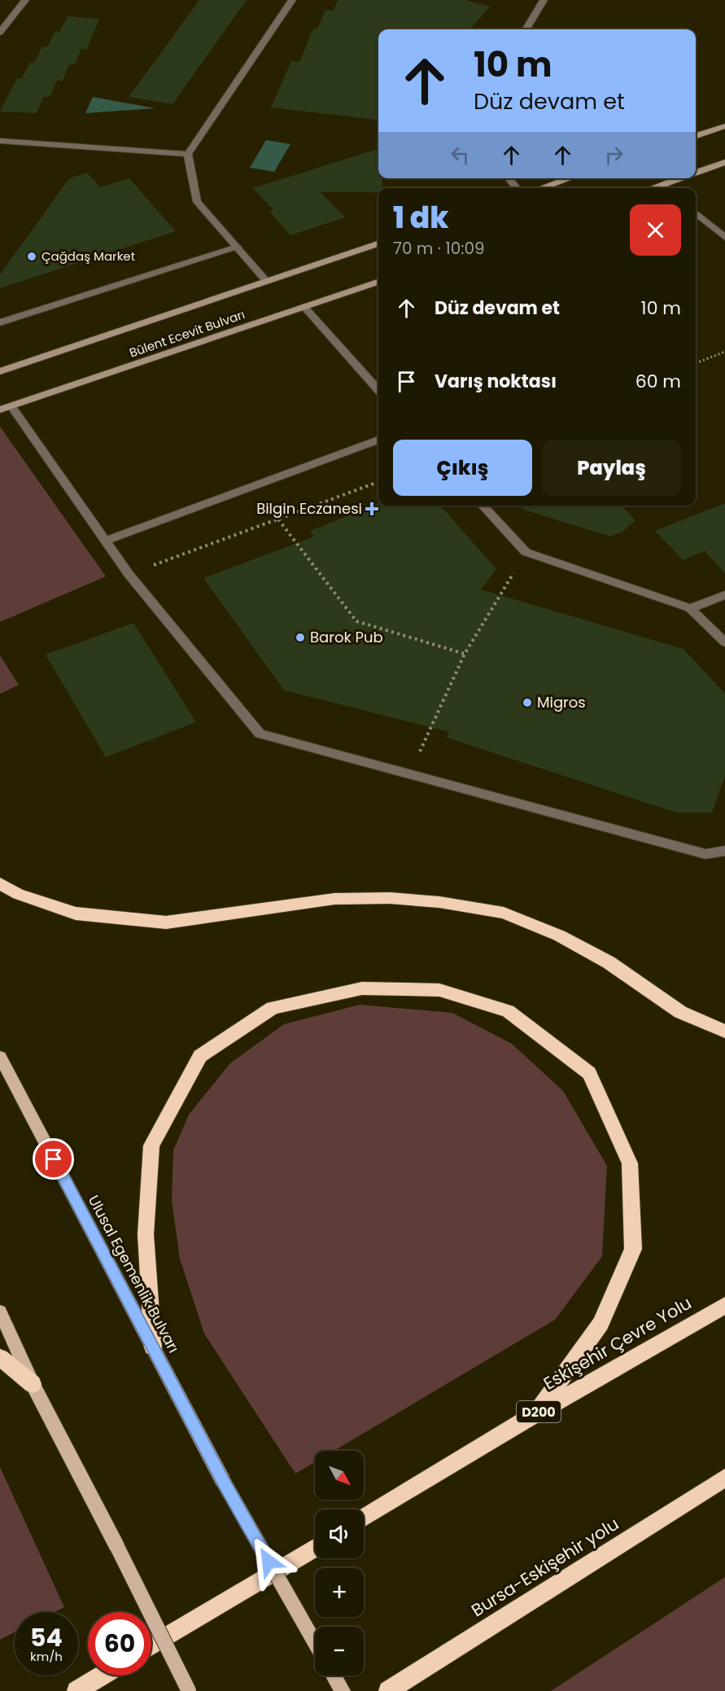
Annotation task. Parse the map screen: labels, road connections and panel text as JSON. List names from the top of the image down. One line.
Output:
{"streets":{"highway":["Eskişehir Çevre Yolu","D200","Bursa-Eskişehir yolu"],"main road":["Bülent Ecevit Bulvarı","Ulusal Egemenlik Bulvarı"]},"places":{"other":["Çağdaş Market","Barok Pub","Migros"],"health":["Bilgin Eczanesi"]},"north":"bottom right","page":{"turn":["10 m","Düz devam et"],"heading":["1 dk","70 m · 10:09"],"list":[{"name":"Düz devam et","value":"10 m"},{"name":"Varış noktası","value":"60 m"}],"buttons":["Çıkış","Paylaş"],"map_buttons":["+","−"],"speed":"54 km/h","limit":"60"}}
